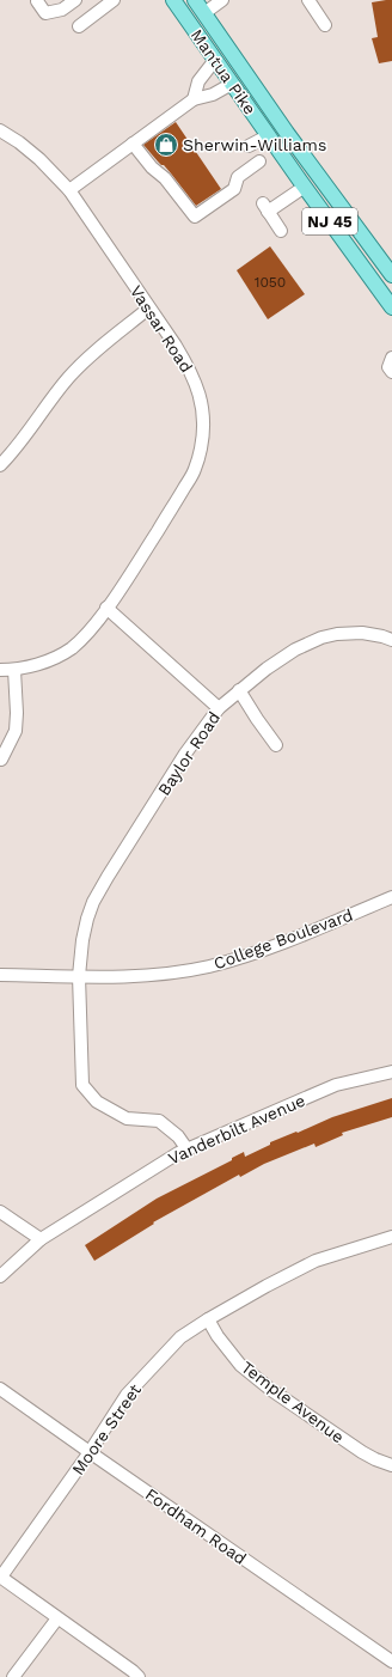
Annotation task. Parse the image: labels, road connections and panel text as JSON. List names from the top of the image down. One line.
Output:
{"streets":{"main road":["Mantua Pike","NJ 45"],"street":["Vassar Road","Baylor Road","College Boulevard","Vanderbilt Avenue","Temple Avenue","Moore Street","Fordham Road"]},"crossings":[["Baylor Road","College Boulevard"],["Baylor Road","Vanderbilt Avenue"],["Temple Avenue","Moore Street"],["Moore Street","Fordham Road"]],"places":{"shop":["Sherwin-Williams"]},"house_numbers":["1050"]}
